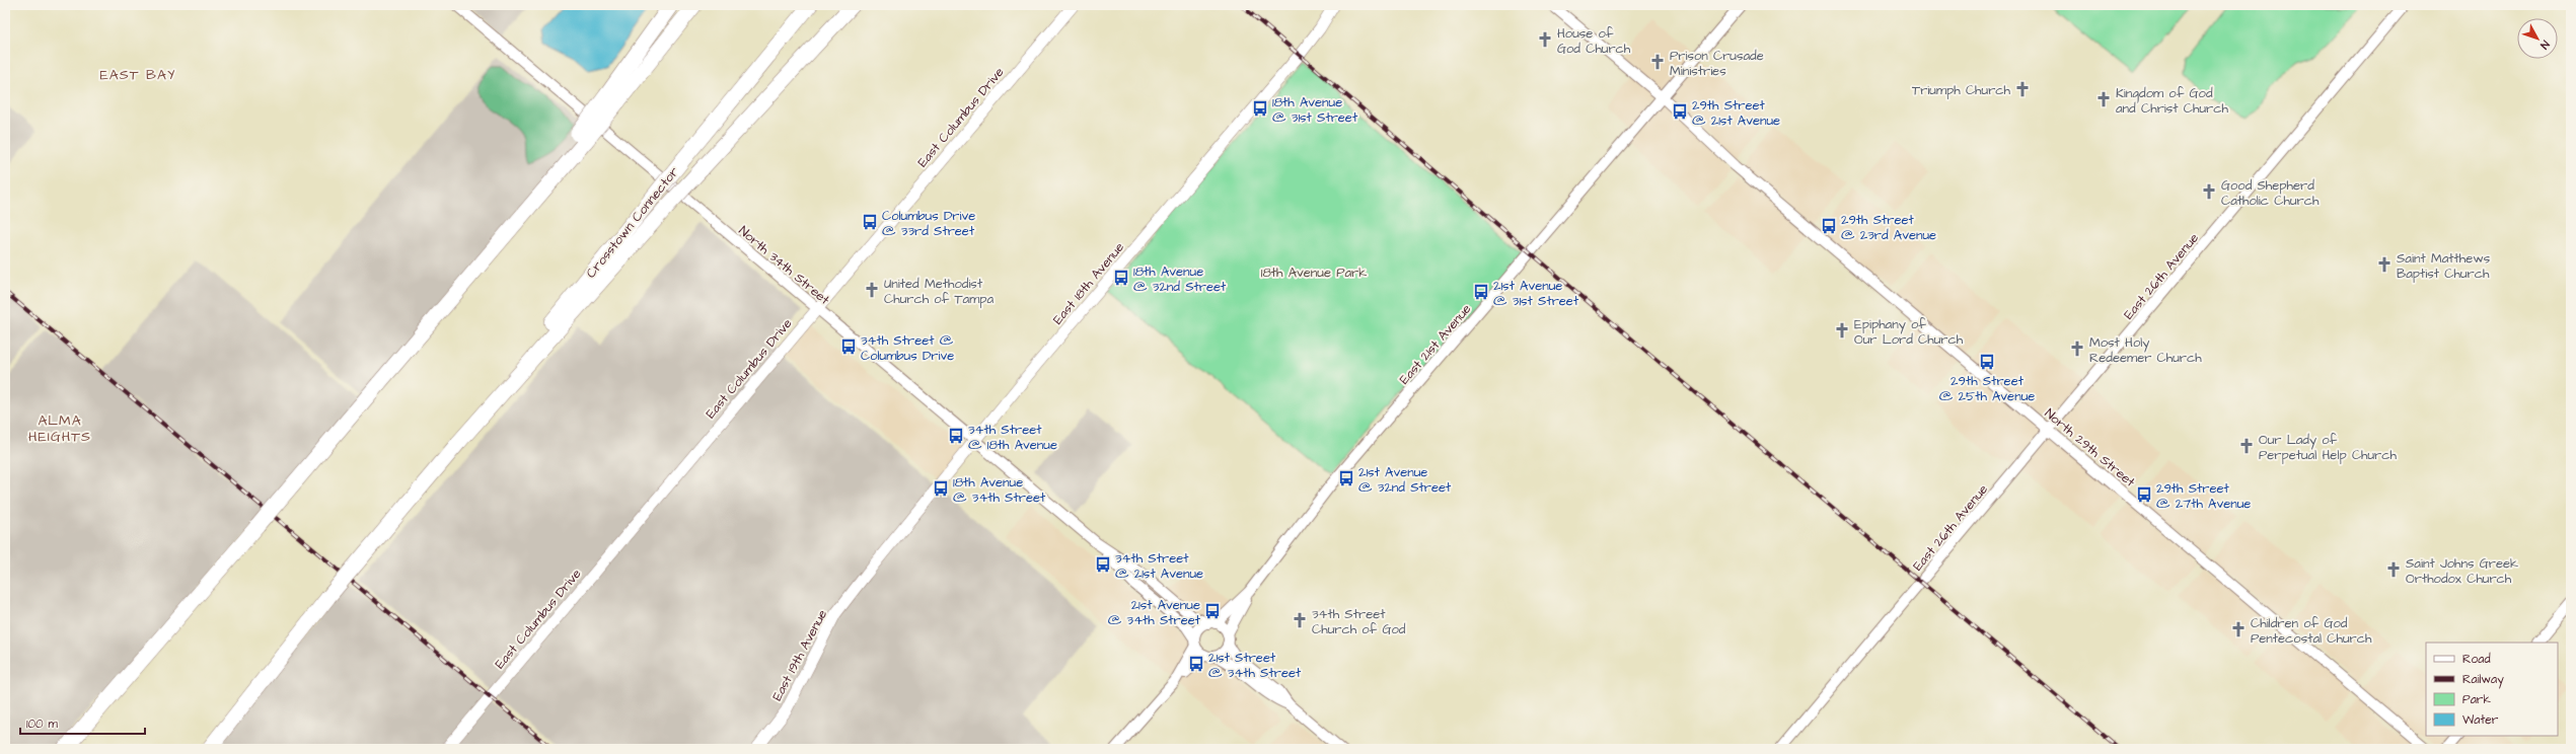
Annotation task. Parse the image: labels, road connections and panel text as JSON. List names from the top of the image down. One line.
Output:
{"streets":{"highway":["Crosstown Connector"],"main road":["East Columbus Drive","East 18th Avenue","East 19th Avenue"],"street":["North 34th Street","East 26th Avenue","East 21st Avenue","North 29th Street"]},"crossings":[["East Columbus Drive","North 34th Street"],["North 34th Street","East 18th Avenue"],["North 34th Street","East 21st Avenue"],["East 26th Avenue","North 29th Street"],["East 18th Avenue","East 19th Avenue"],["East 21st Avenue","North 29th Street"]],"districts":["EAST BAY","ALMA HEIGHTS"],"parks":["18th Avenue Park"],"places":{"church":["House of God Church","Prison Crusade Ministries","Triumph Church","Kingdom of God and Christ Church","Good Shepherd Catholic Church","Saint Matthews Baptist Church","United Methodist Church of Tampa","Epiphany of Our Lord Church","Most Holy Redeemer Church","Our Lady of Perpetual Help Church","Saint Johns Greek Orthodox Church","34th Street Church of God","Children of God Pentecostal Church"],"bus stop":["18th Avenue @ 31st Street","29th Street @ 21st Avenue","Columbus Drive @ 33rd Street","29th Street @ 23rd Avenue","18th Avenue @ 32nd Street","21st Avenue @ 31st Street","34th Street @ Columbus Drive","29th Street @ 25th Avenue","34th Street @ 18th Avenue","21st Avenue @ 32nd Street","18th Avenue @ 34th Street","29th Street @ 27th Avenue","34th Street @ 21st Avenue","21st Avenue @ 34th Street","21st Street @ 34th Street"]},"legend":["Road","Railway","Park","Water"],"scale_bar":"100 m","north":"bottom right"}
